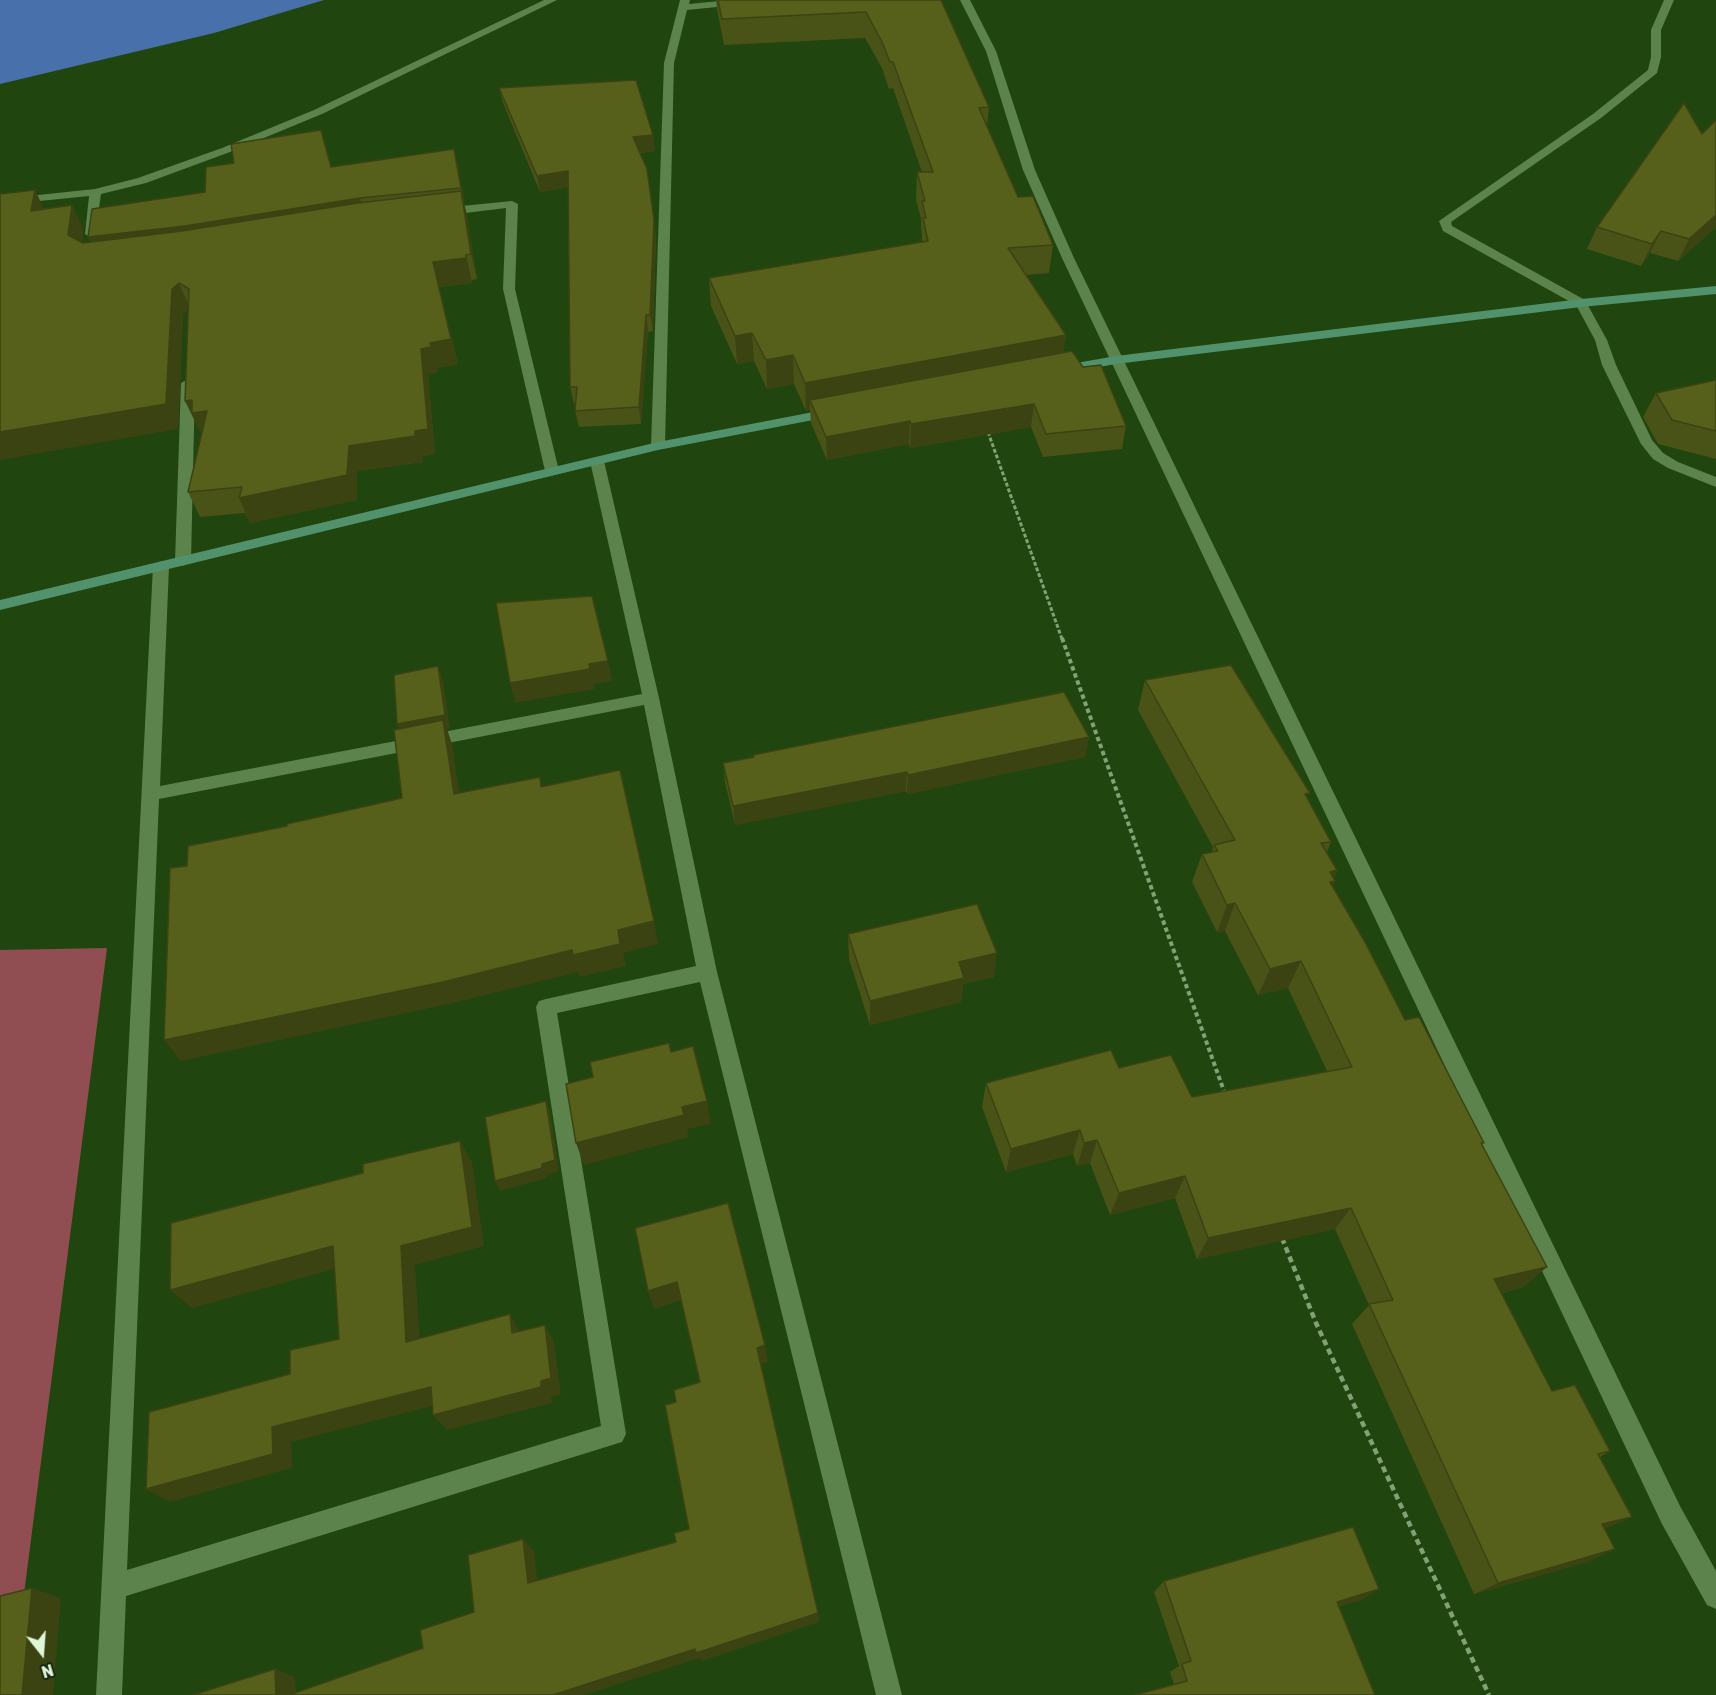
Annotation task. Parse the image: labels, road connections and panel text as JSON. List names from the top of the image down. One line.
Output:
{"north":"bottom"}
